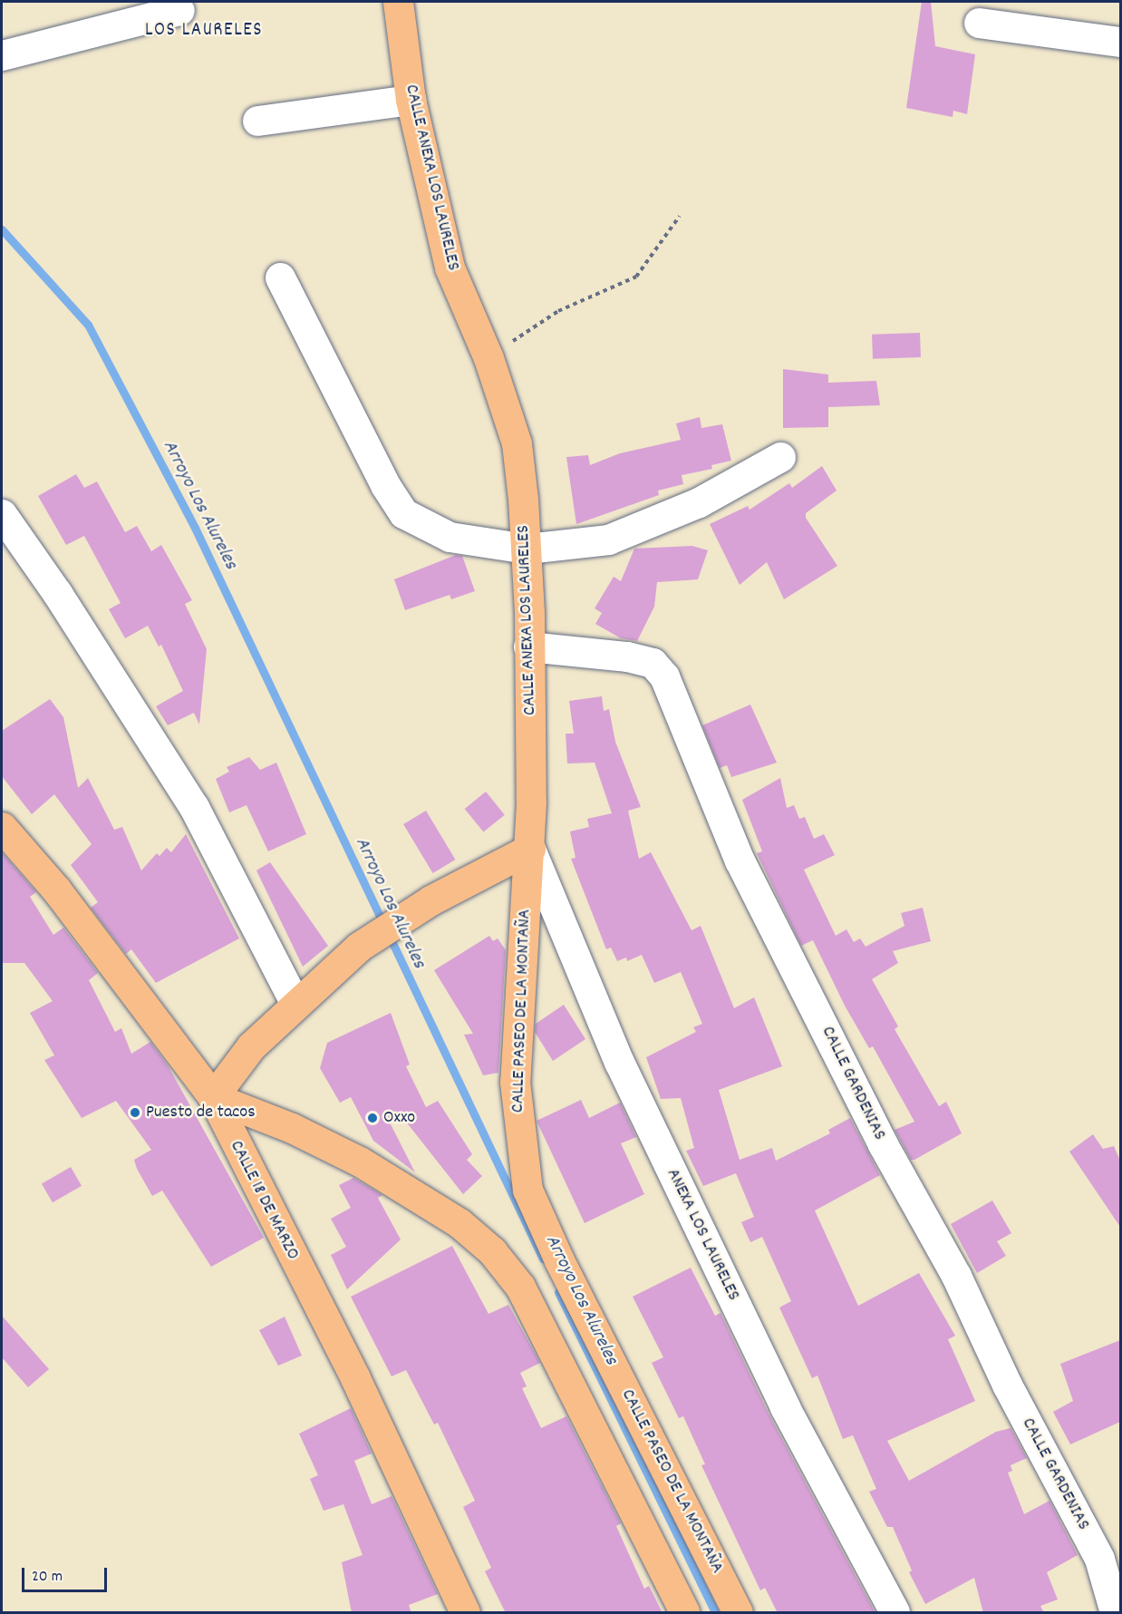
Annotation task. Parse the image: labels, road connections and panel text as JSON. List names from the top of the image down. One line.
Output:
{"streets":{"main road":["CALLE ANEXA LOS LAURELES","CALLE PASEO DE LA MONTAÑA","CALLE 18 DE MARZO"],"street":["CALLE GARDENIAS","ANEXA LOS LAURELES"]},"crossings":[["CALLE ANEXA LOS LAURELES","CALLE PASEO DE LA MONTAÑA"],["CALLE ANEXA LOS LAURELES","CALLE GARDENIAS"],["CALLE ANEXA LOS LAURELES","ANEXA LOS LAURELES"],["CALLE PASEO DE LA MONTAÑA","ANEXA LOS LAURELES"]],"districts":["LOS LAURELES"],"water":["Arroyo Los Alureles"],"places":["Puesto de tacos","Oxxo"],"scale_bar":"20 m"}
